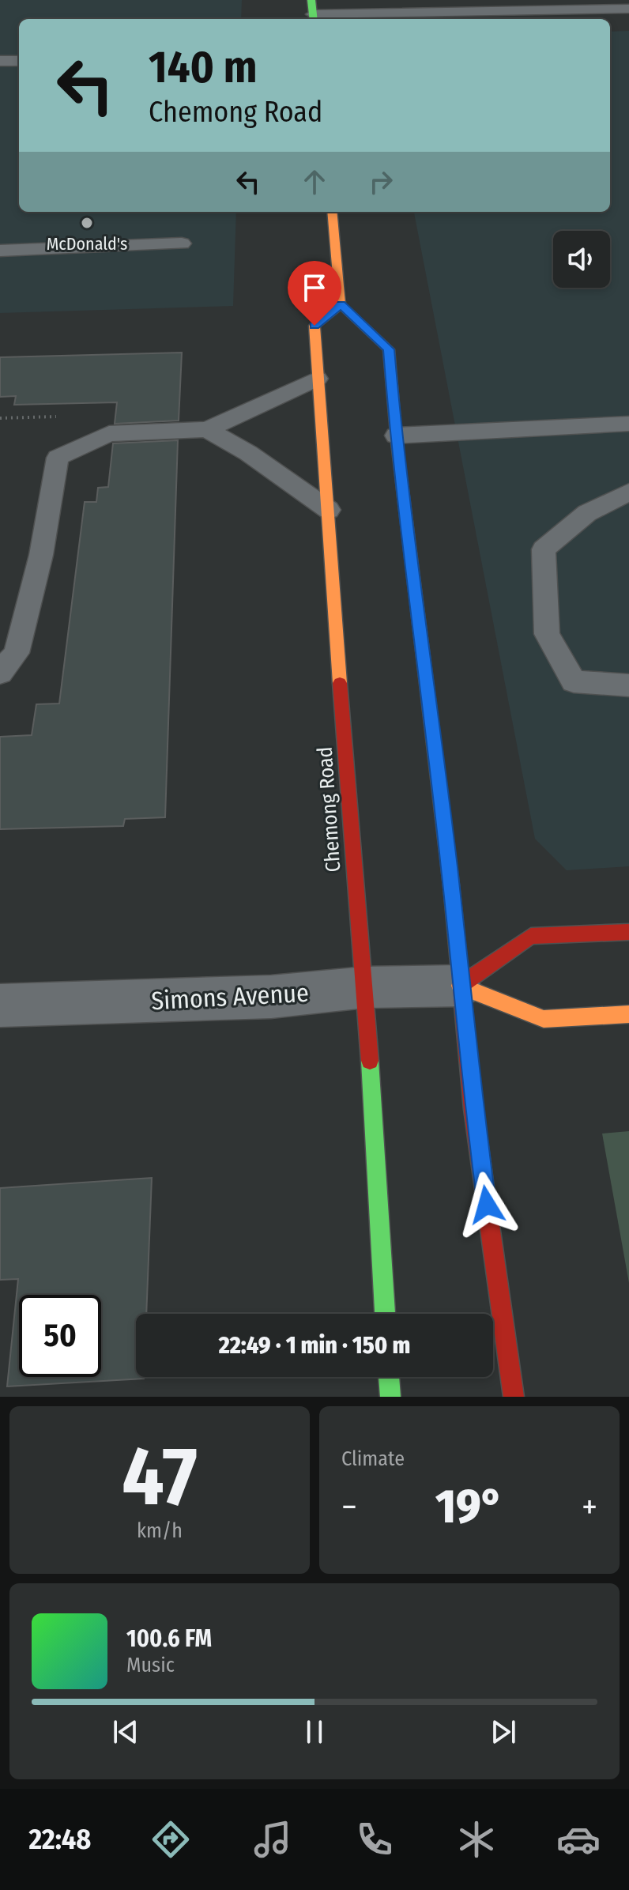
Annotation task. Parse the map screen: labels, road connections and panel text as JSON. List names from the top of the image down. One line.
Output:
{"streets":{"main road":["Chemong Road"],"street":["Simons Avenue"]},"crossings":[["Chemong Road","Simons Avenue"]],"places":["McDonald's"],"page":{"turn":["140 m","Chemong Road"],"limit":"50","trip":"22:49 · 1 min · 150 m","tile":[["47","km/h"],"Climate"],"heat":["−","19°","+"],"song":["100.6 FM","Music"],"tabs":"22:48"}}
